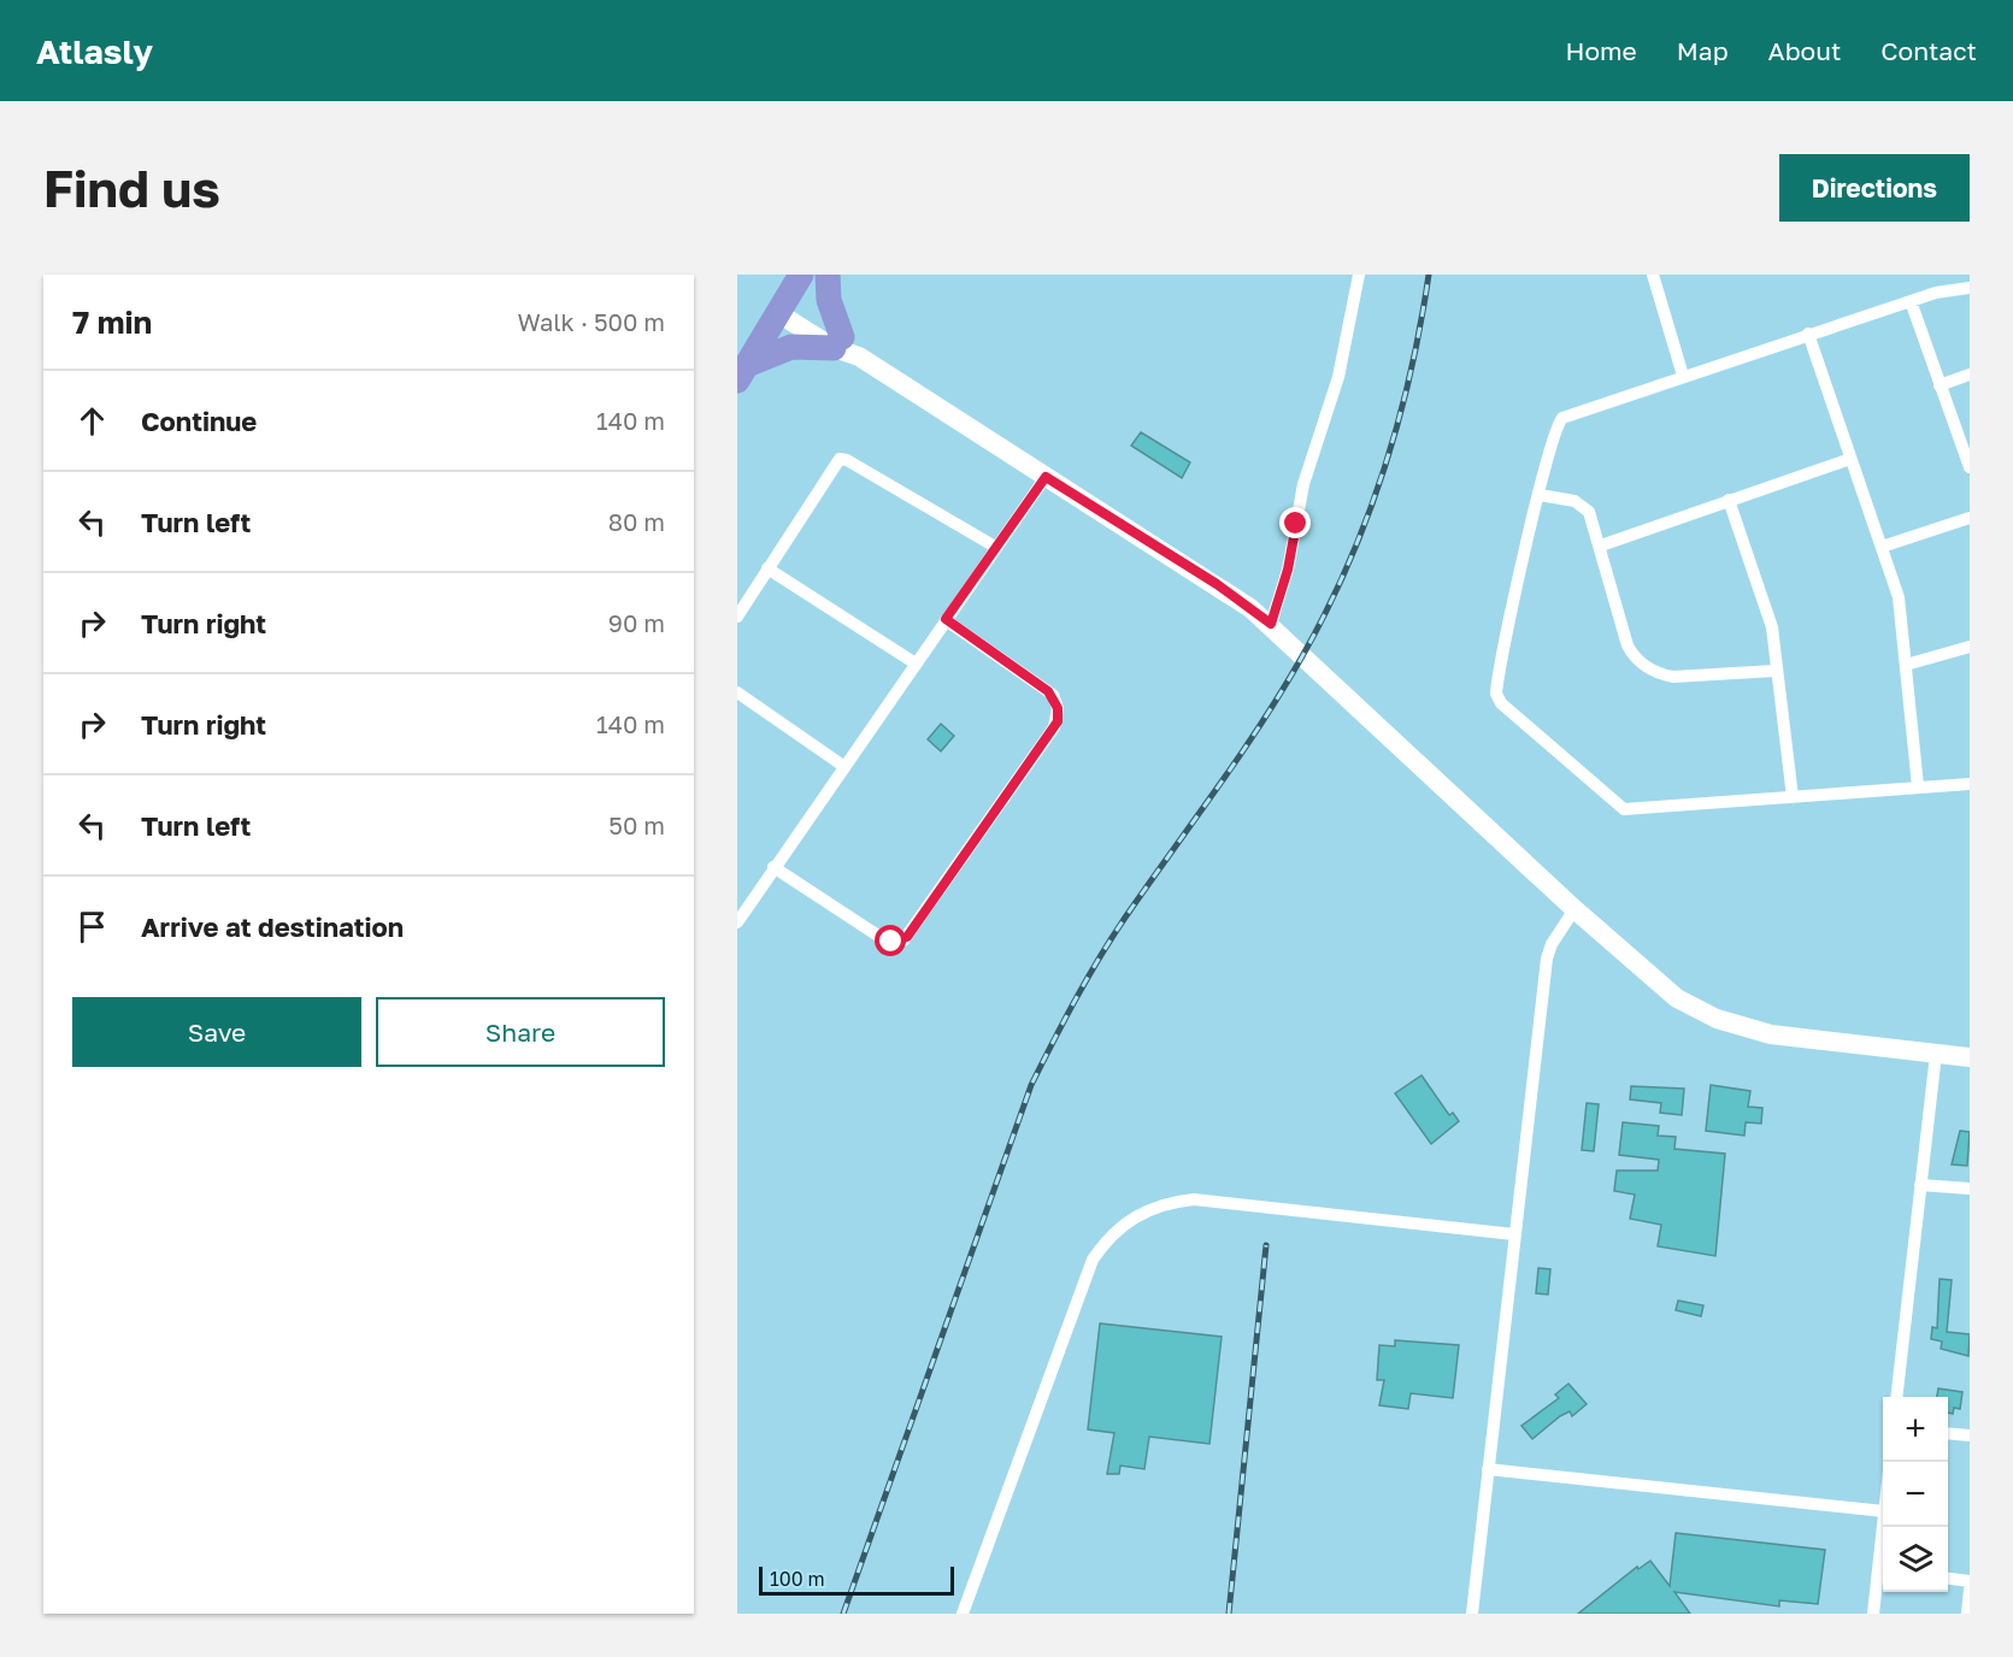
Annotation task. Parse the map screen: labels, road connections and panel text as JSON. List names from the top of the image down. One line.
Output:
{"scale_bar":"100 m","page":{"header":"Atlasly","nav":["Home","Map","About","Contact"],"buttons":["Directions",["Save","Share"]],"title":"Find us","heading":["7 min","Walk · 500 m"],"list":[["Continue","140 m"],["Turn left","80 m"],["Turn right","90 m"],["Turn right","140 m"],["Turn left","50 m"],"Arrive at destination"],"map_buttons":["+","−"],"scale":"100 m"}}
